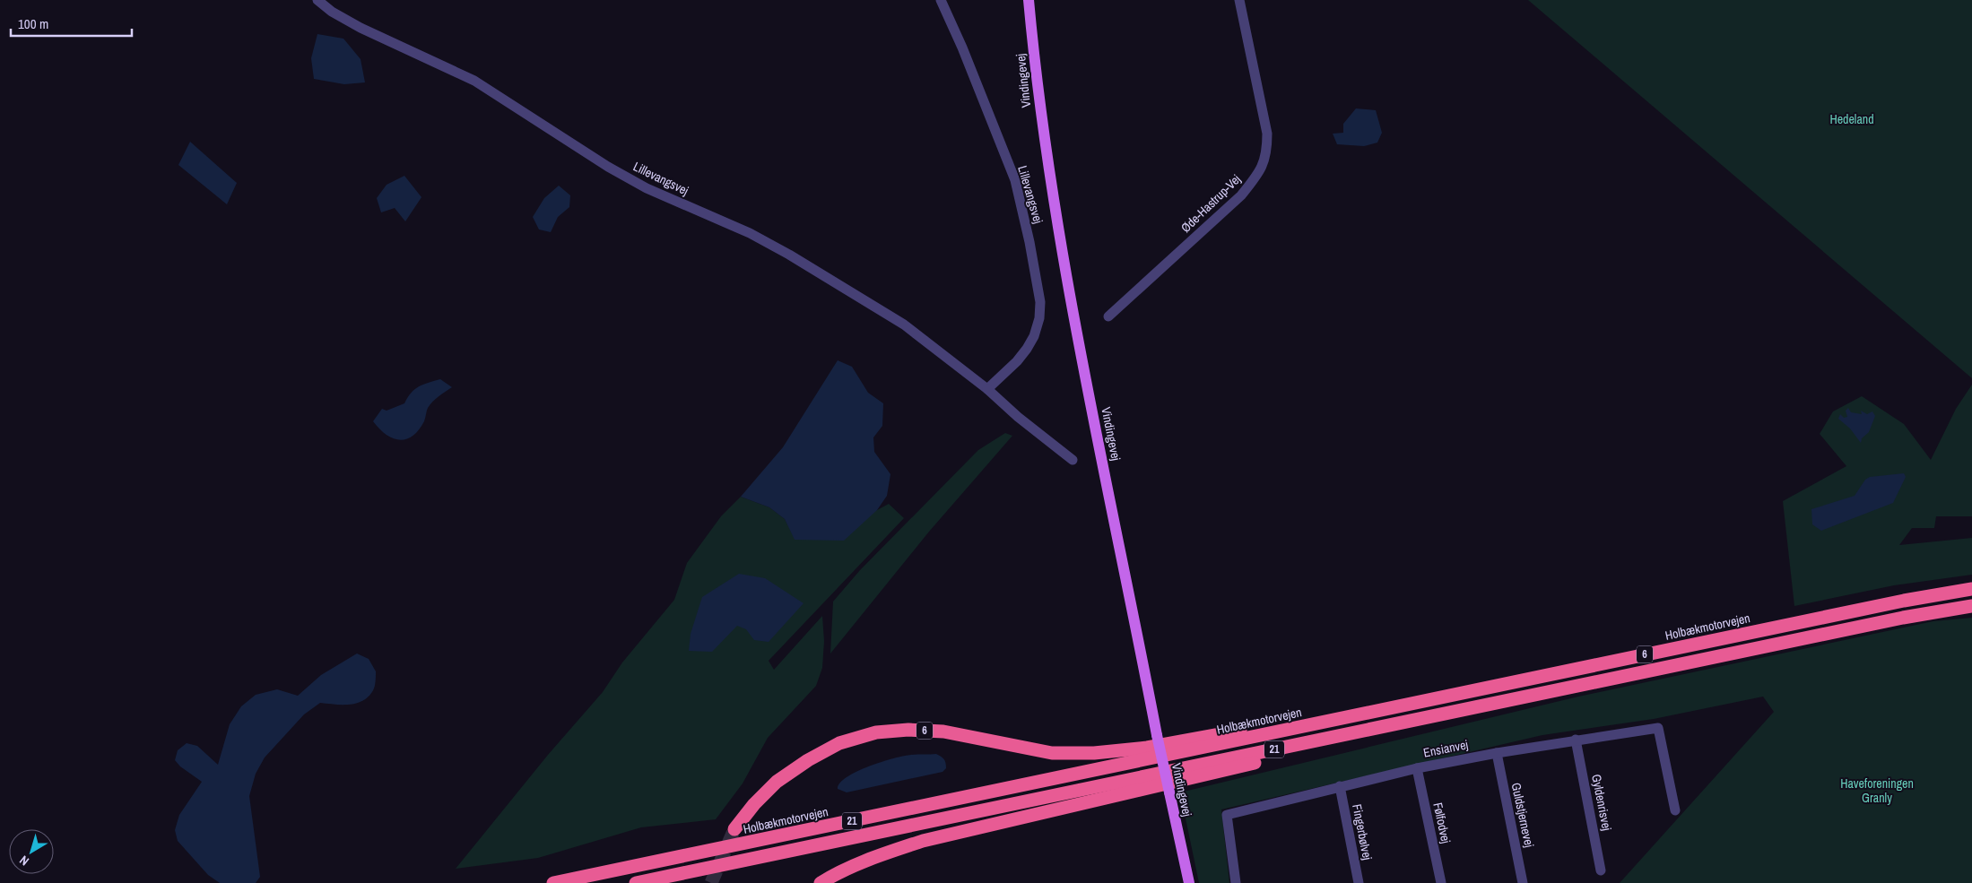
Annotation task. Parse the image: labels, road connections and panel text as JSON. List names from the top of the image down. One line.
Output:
{"streets":{"highway":["Holbækmotorvejen","6","21"],"main road":["Vindingevej"],"street":["Lillevangsvej","Øde-Hastrup-Vej","Ensianvej","Gyldenrisvej","Guldstjernevej","Følfodvej","Fingerbølvej"]},"crossings":[["Holbækmotorvejen","6"],["6","21"],["Ensianvej","Gyldenrisvej"],["Ensianvej","Guldstjernevej"],["Ensianvej","Følfodvej"],["Ensianvej","Fingerbølvej"]],"parks":["Hedeland","Haveforeningen Granly"],"scale_bar":"100 m","north":"bottom left"}
